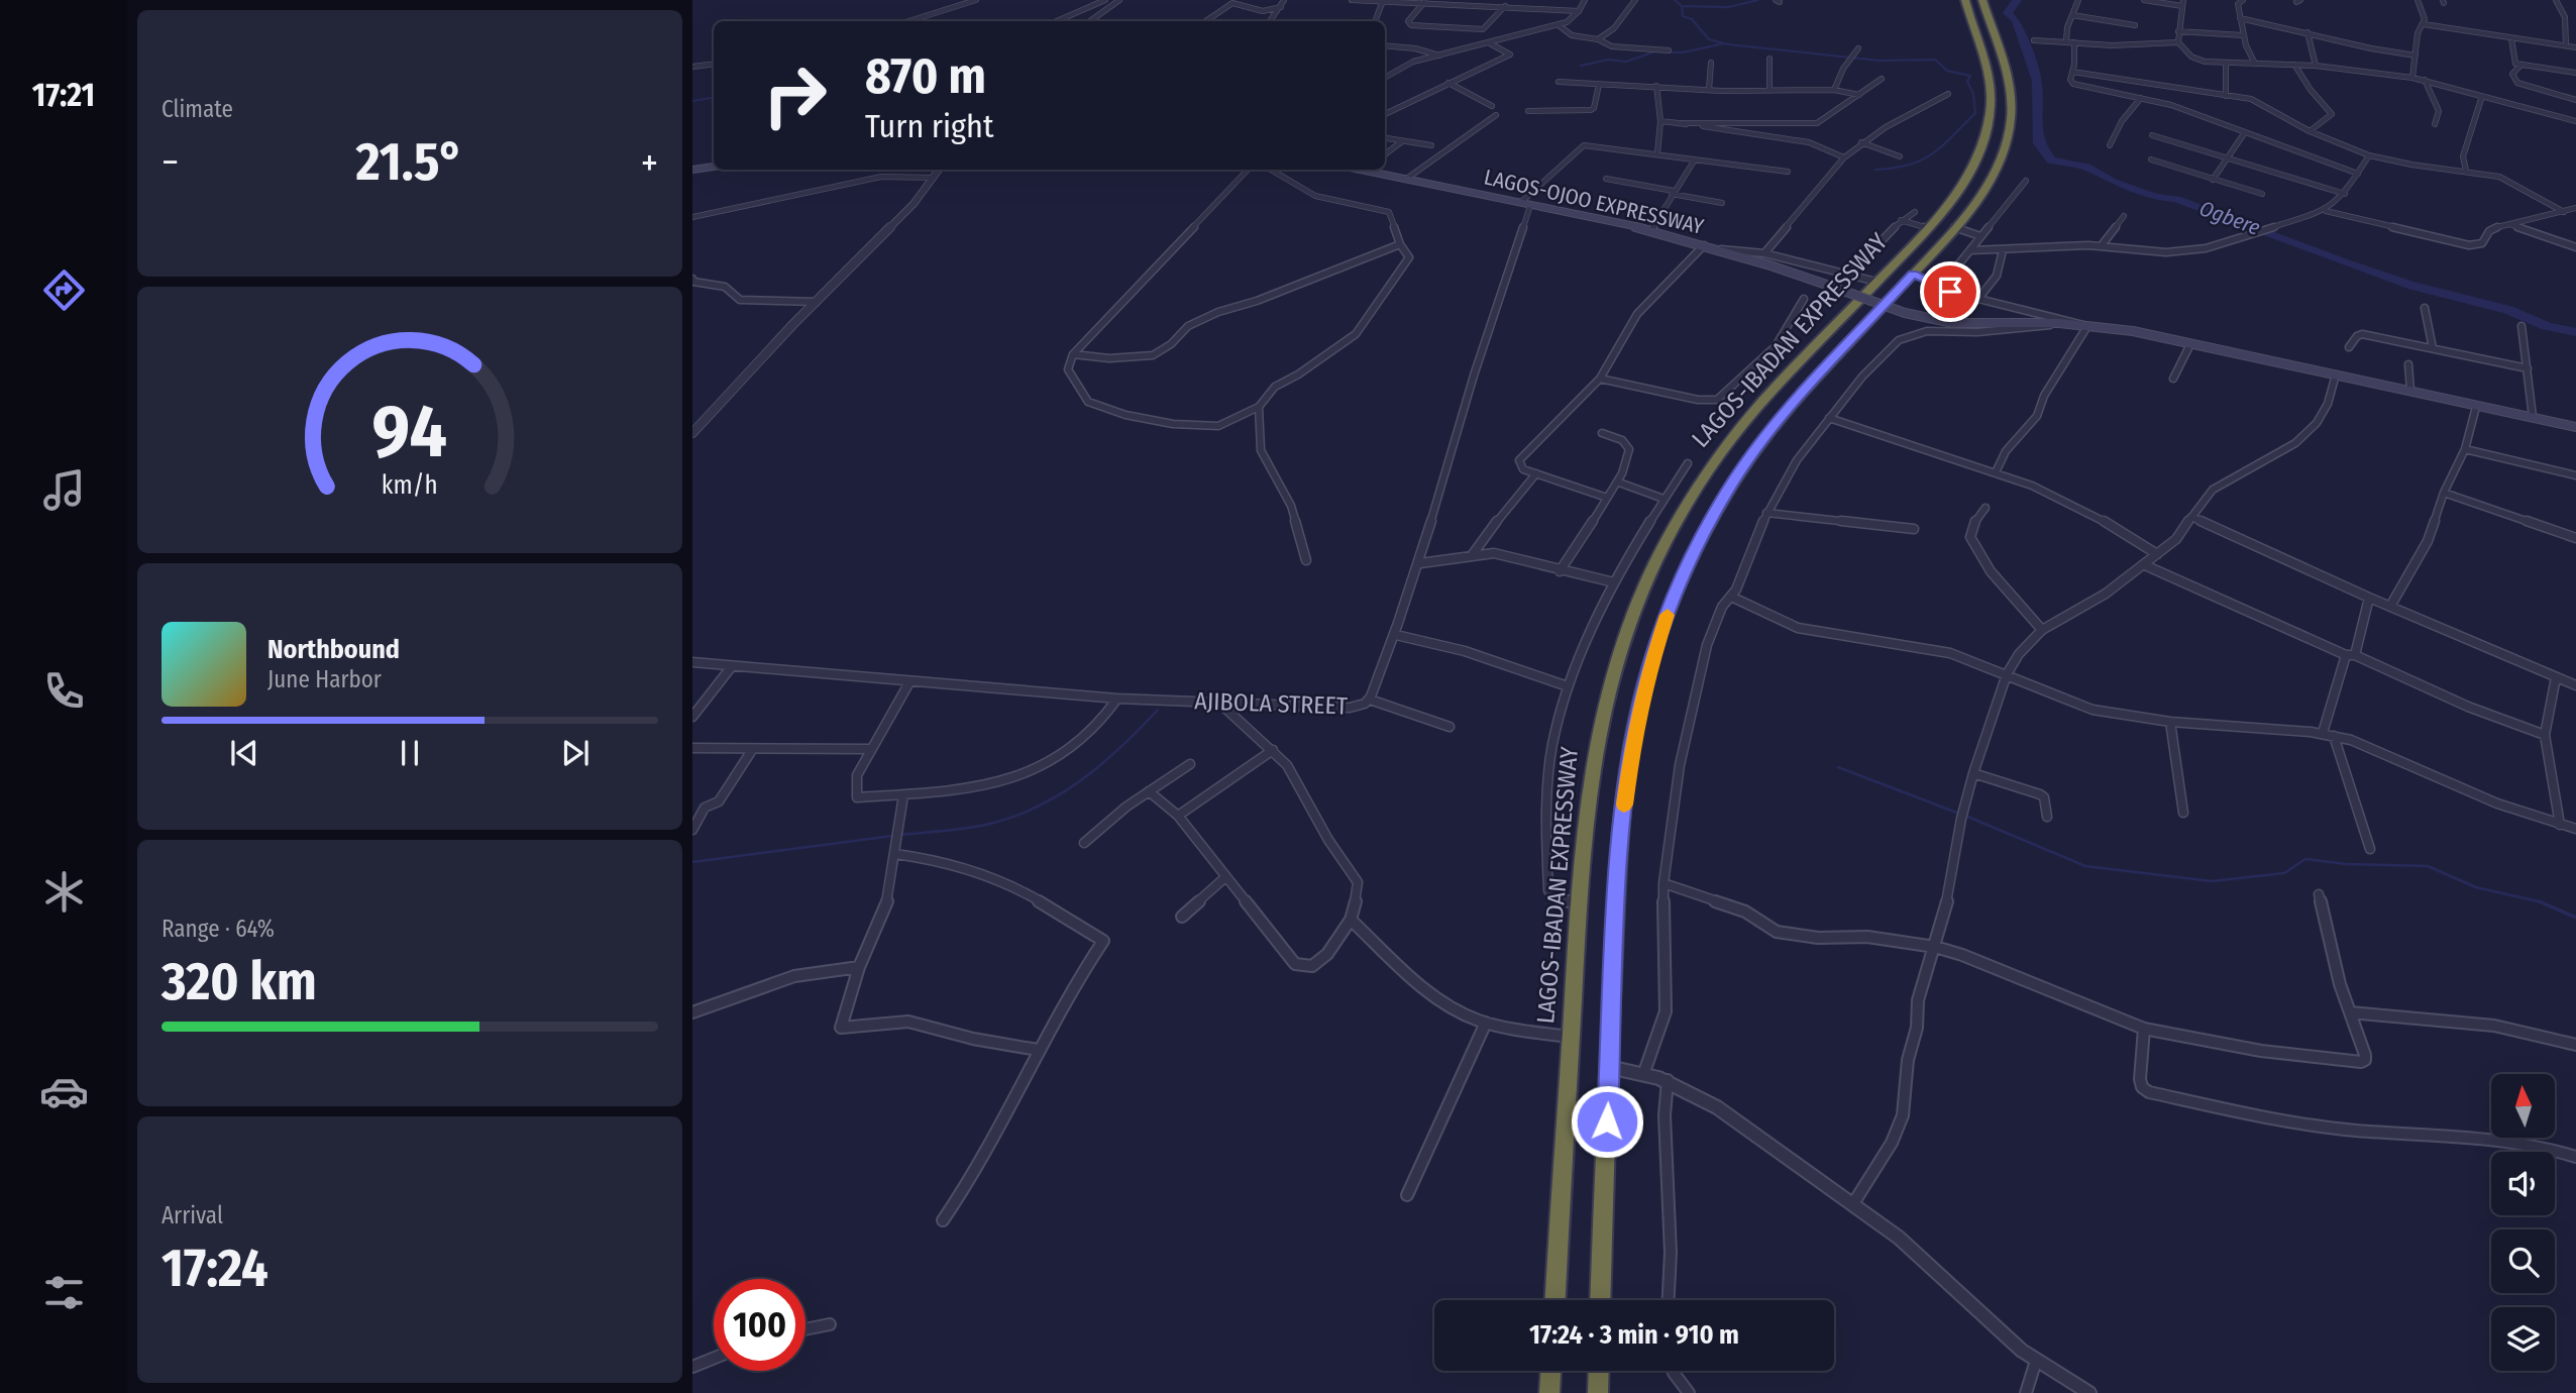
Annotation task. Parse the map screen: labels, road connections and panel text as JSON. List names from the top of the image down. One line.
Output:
{"streets":{"highway":["LAGOS-IBADAN EXPRESSWAY"],"main road":["LAGOS-OJOO EXPRESSWAY"],"street":["AJIBOLA STREET"]},"crossings":[["LAGOS-OJOO EXPRESSWAY","AJIBOLA STREET"]],"water":["Ogbere"],"north":"top","page":{"tabs":"17:21","tile":["Climate",["Range · 64%","320 km"],["Arrival","17:24"]],"turn":["870 m","Turn right"],"heat":["−","21.5°","+"],"song":["Northbound","June Harbor"],"limit":"100","trip":"17:24 · 3 min · 910 m","gauge":["94","km/h"]}}
